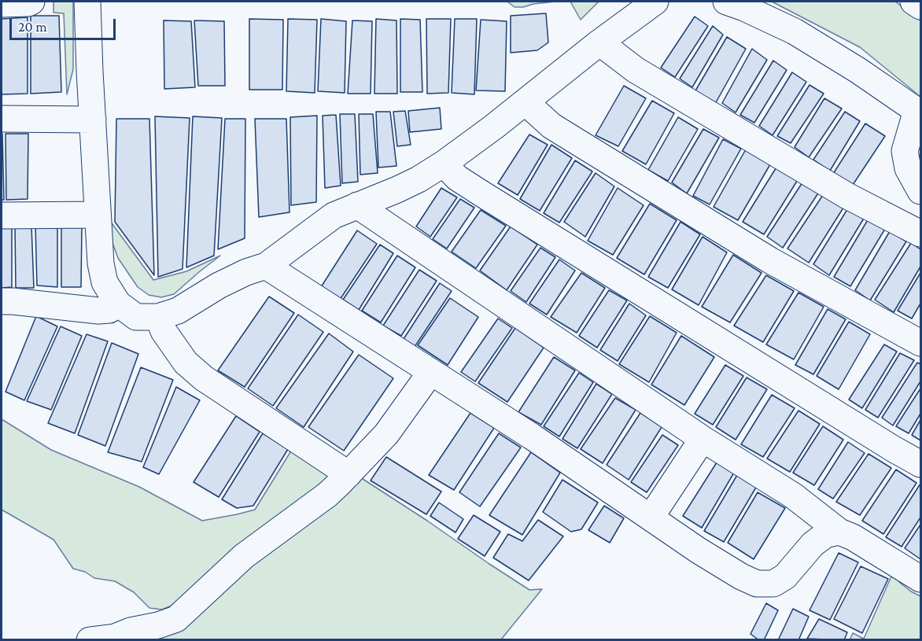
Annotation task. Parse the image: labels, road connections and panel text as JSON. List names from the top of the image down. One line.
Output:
{"scale_bar":"20 m"}
